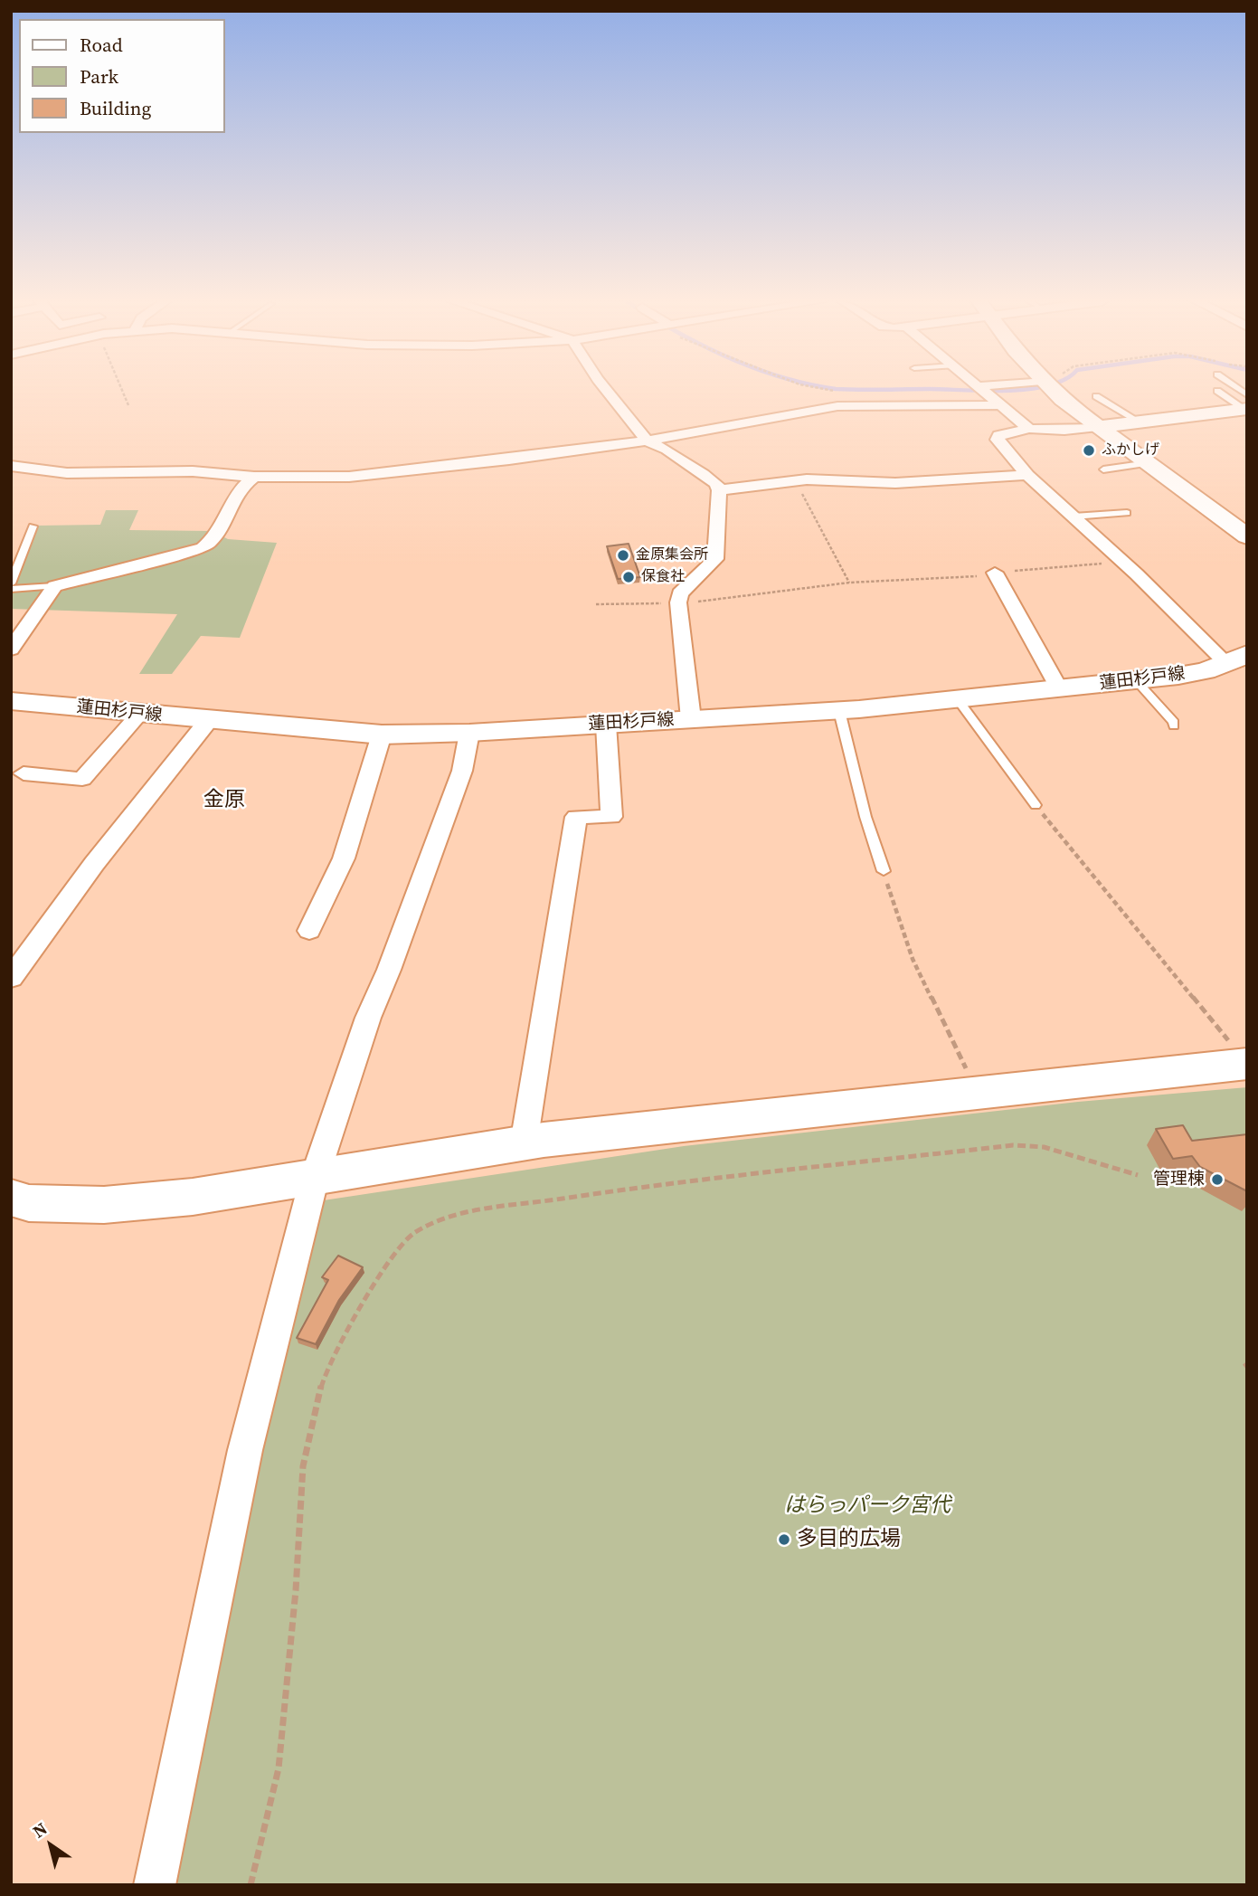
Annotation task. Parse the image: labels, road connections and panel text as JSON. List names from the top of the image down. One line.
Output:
{"streets":{"main road":["蓮田杉戸線"]},"districts":["金原"],"parks":["はらっパーク宮代"],"places":["ふかしげ","金原集会所","保食社","管理棟","多目的広場"],"legend":["Road","Park","Building"],"north":"top left"}
